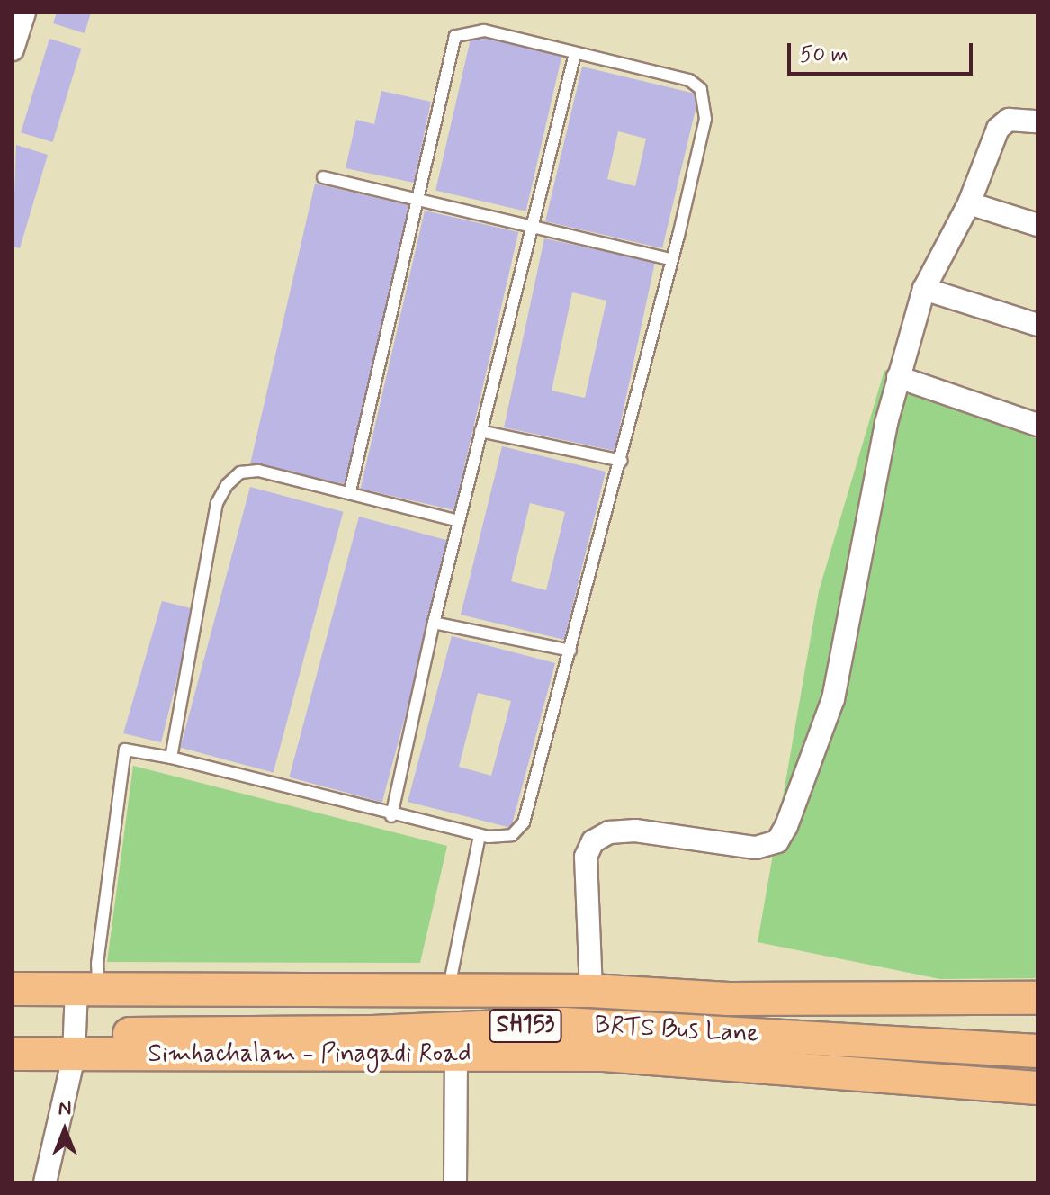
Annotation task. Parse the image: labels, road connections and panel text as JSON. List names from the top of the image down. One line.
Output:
{"streets":{"main road":["SH153","BRTS Bus Lane","Simhachalam - Pinagadi Road"]},"crossings":[["BRTS Bus Lane","Simhachalam - Pinagadi Road"]],"scale_bar":"50 m","north":"top"}
